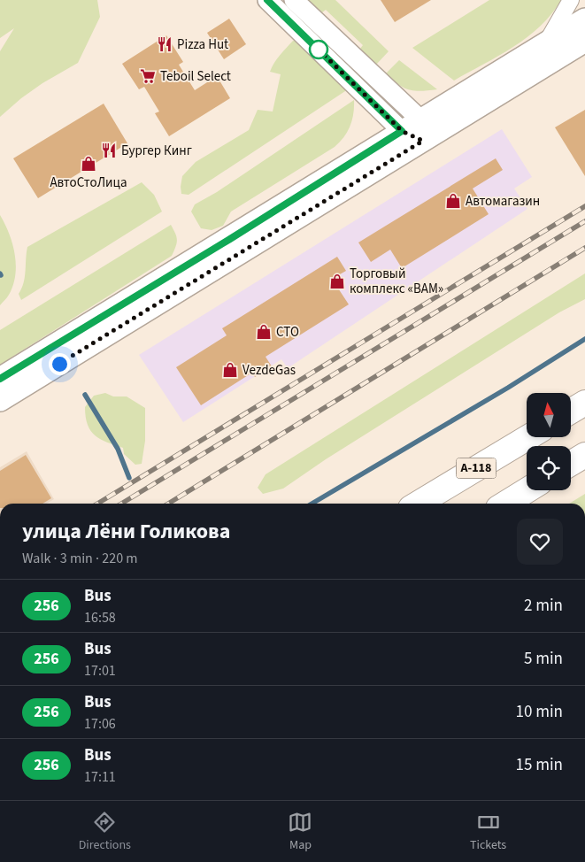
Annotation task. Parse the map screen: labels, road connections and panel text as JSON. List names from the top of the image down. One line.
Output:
{"streets":{"highway":["А-118"]},"places":{"restaurant":["Pizza Hut","Бургер Кинг"],"supermarket":["Teboil Select"],"shop":["АвтоСтоЛица","Автомагазин","Торговый комплекс «ВАМ»","СТО","VezdeGas"]},"lines":["bus line 256"],"north":"top","page":{"heading":["улица Лёни Голикова","Walk · 3 min · 220 m"],"list":[{"mark":"256","name":"Bus","note":"16:58","value":"2 min"},{"mark":"256","name":"Bus","note":"17:01","value":"5 min"},{"mark":"256","name":"Bus","note":"17:06","value":"10 min"},{"mark":"256","name":"Bus","note":"17:11","value":"15 min"}],"tabs":["Directions","Map","Tickets"]}}
